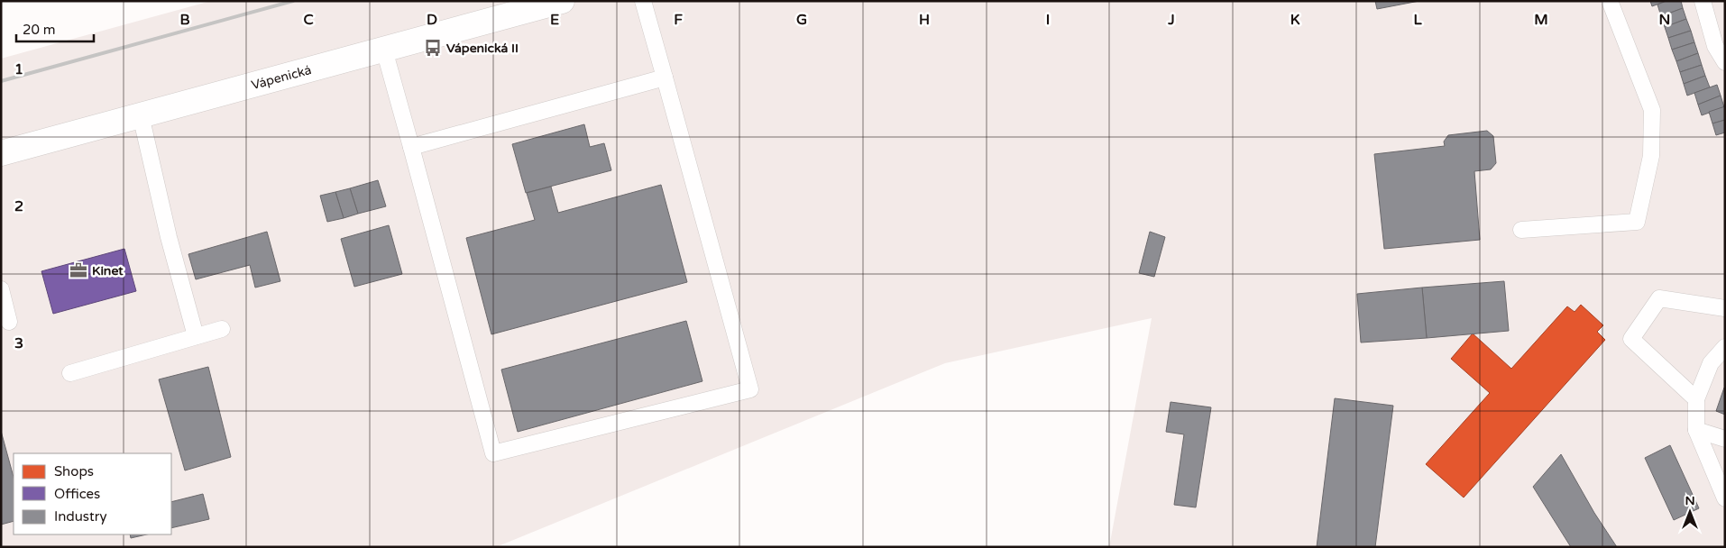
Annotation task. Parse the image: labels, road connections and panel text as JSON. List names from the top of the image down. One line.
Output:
{"streets":{"street":["Vápenická"]},"places":{"bus stop":["Vápenická II"],"office":["Kinet"]},"legend":["Shops","Offices","Industry"],"scale_bar":"20 m","north":"top","grid":{"columns":["B","C","D","E","F","G","H","I","J","K","L","M","N"],"rows":["1","2","3"]}}
